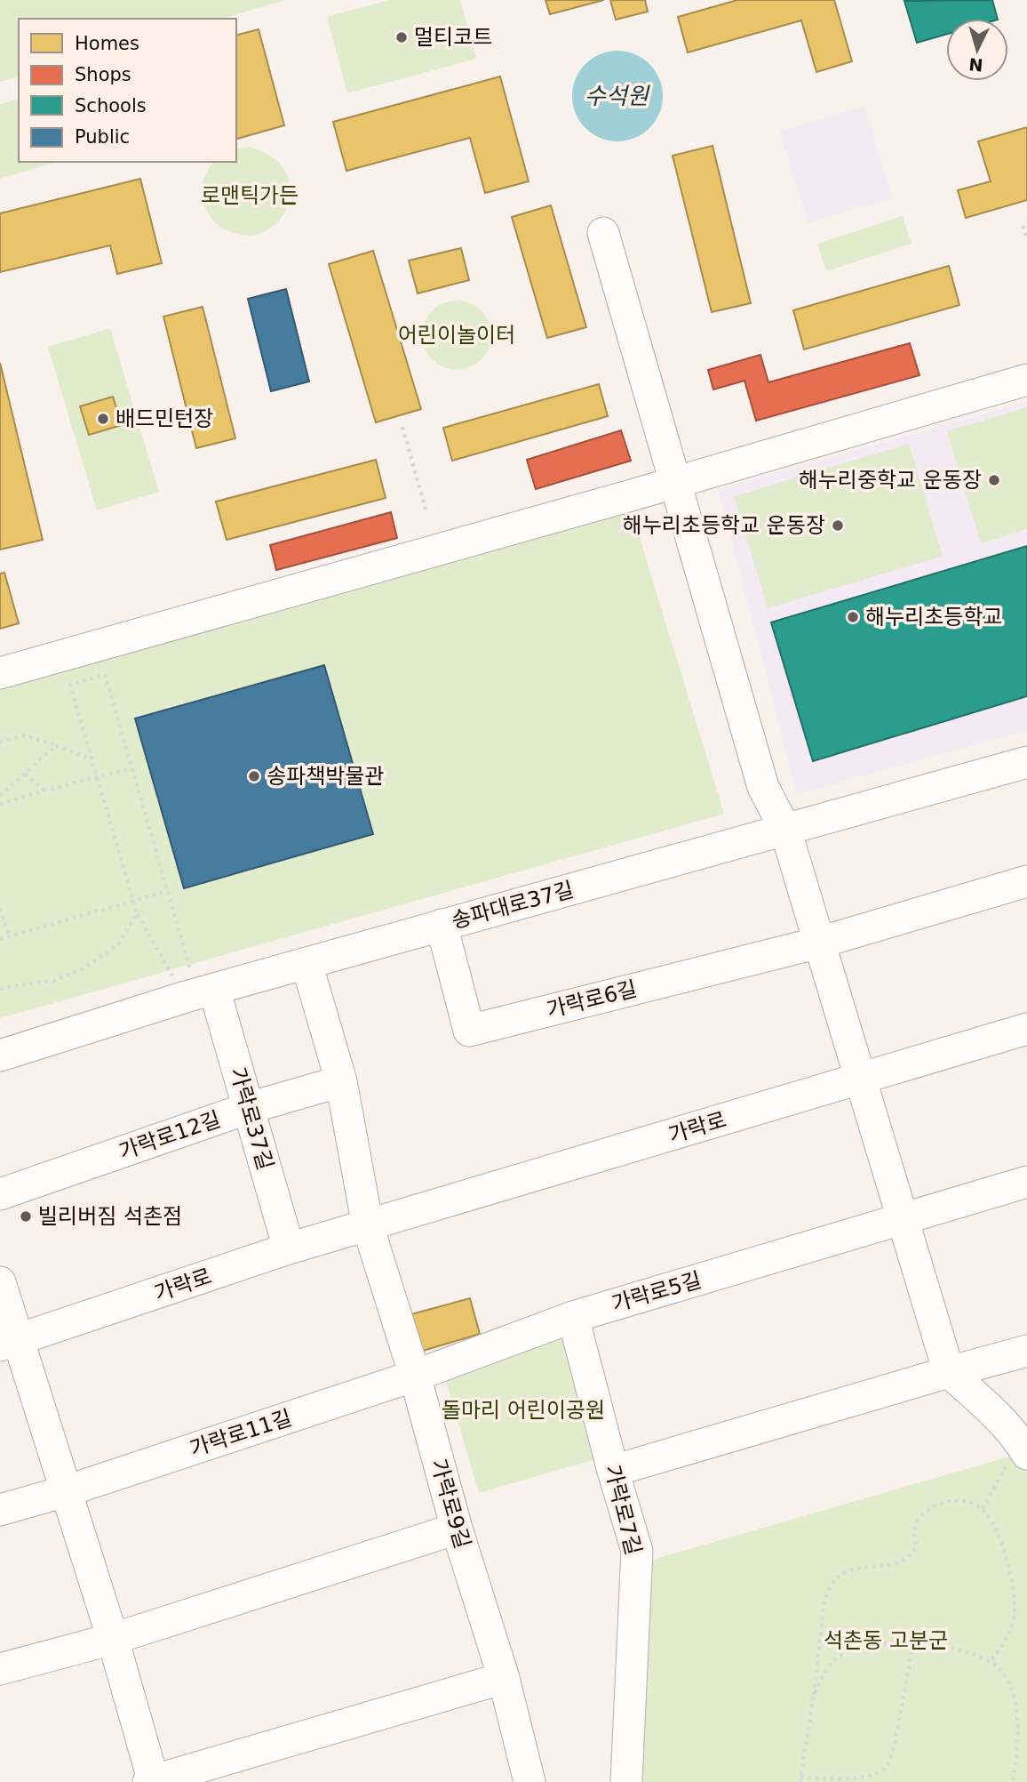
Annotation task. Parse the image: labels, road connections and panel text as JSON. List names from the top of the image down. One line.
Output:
{"streets":{"street":["송파대로37길","가락로6길","가락로37길","가락로","가락로12길","가락로5길","가락로11길","가락로9길","가락로7길"]},"crossings":[["송파대로37길","가락로6길"],["송파대로37길","가락로37길"],["가락로37길","가락로"],["가락로37길","가락로12길"],["가락로","가락로9길"],["가락로5길","가락로11길"],["가락로5길","가락로9길"],["가락로5길","가락로7길"],["가락로11길","가락로9길"]],"water":["수석원"],"parks":["로맨틱가든","어린이놀이터","돌마리 어린이공원","석촌동 고분군"],"places":["멀티코트","배드민턴장","해누리중학교 운동장","해누리초등학교 운동장","해누리초등학교","송파책박물관","빌리버짐 석촌점"],"legend":["Homes","Shops","Schools","Public"],"north":"bottom"}
